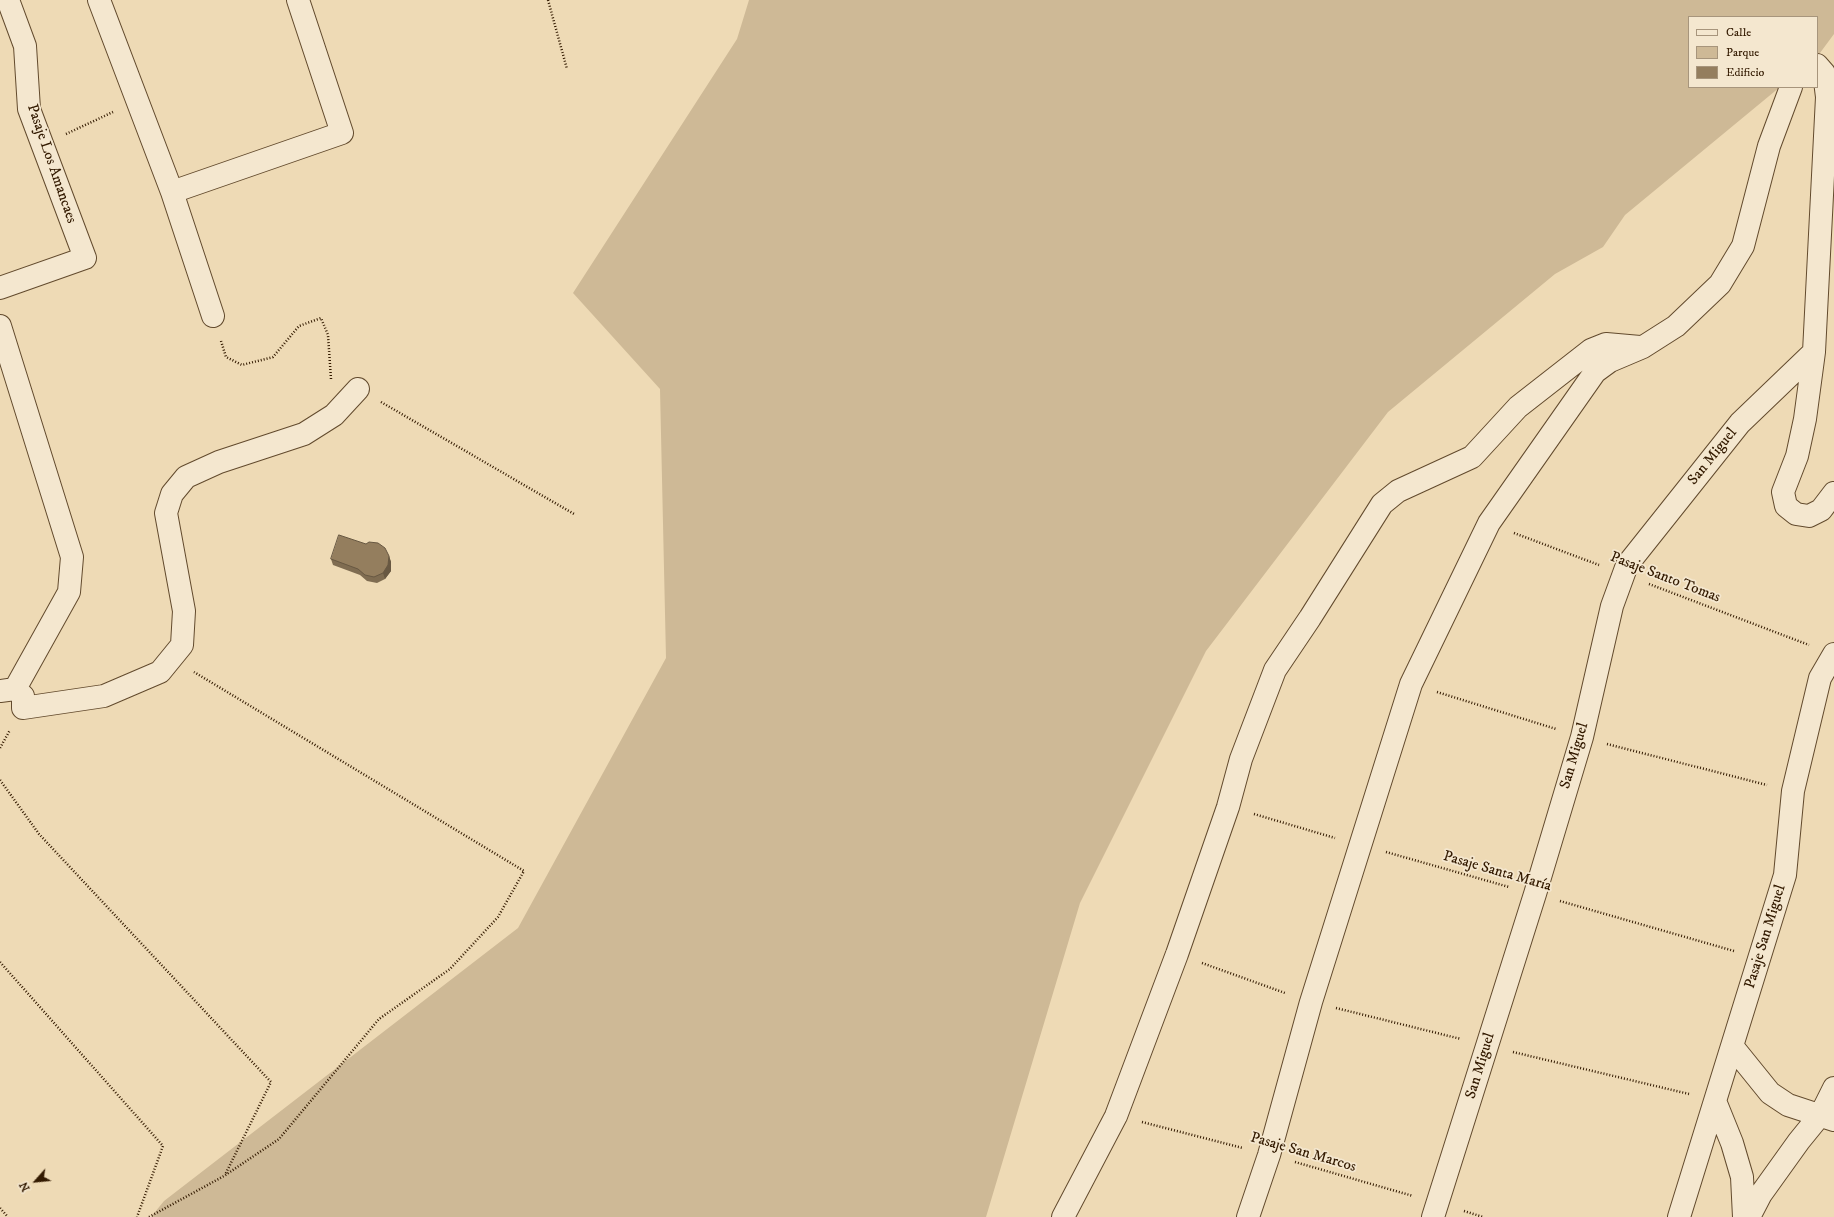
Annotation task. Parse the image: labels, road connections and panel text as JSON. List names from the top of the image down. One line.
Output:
{"streets":{"street":["Pasaje Los Amancaes","San Miguel","Pasaje San Miguel"],"path":["Pasaje Santo Tomas","Pasaje Santa María","Pasaje San Marcos"]},"crossings":[["San Miguel","Pasaje Santo Tomas"],["San Miguel","Pasaje Santa María"],["San Miguel","Pasaje San Marcos"],["Pasaje Santo Tomas","Pasaje San Miguel"],["Pasaje Santa María","Pasaje San Miguel"]],"legend":["Calle","Parque","Edificio"],"north":"bottom left"}
